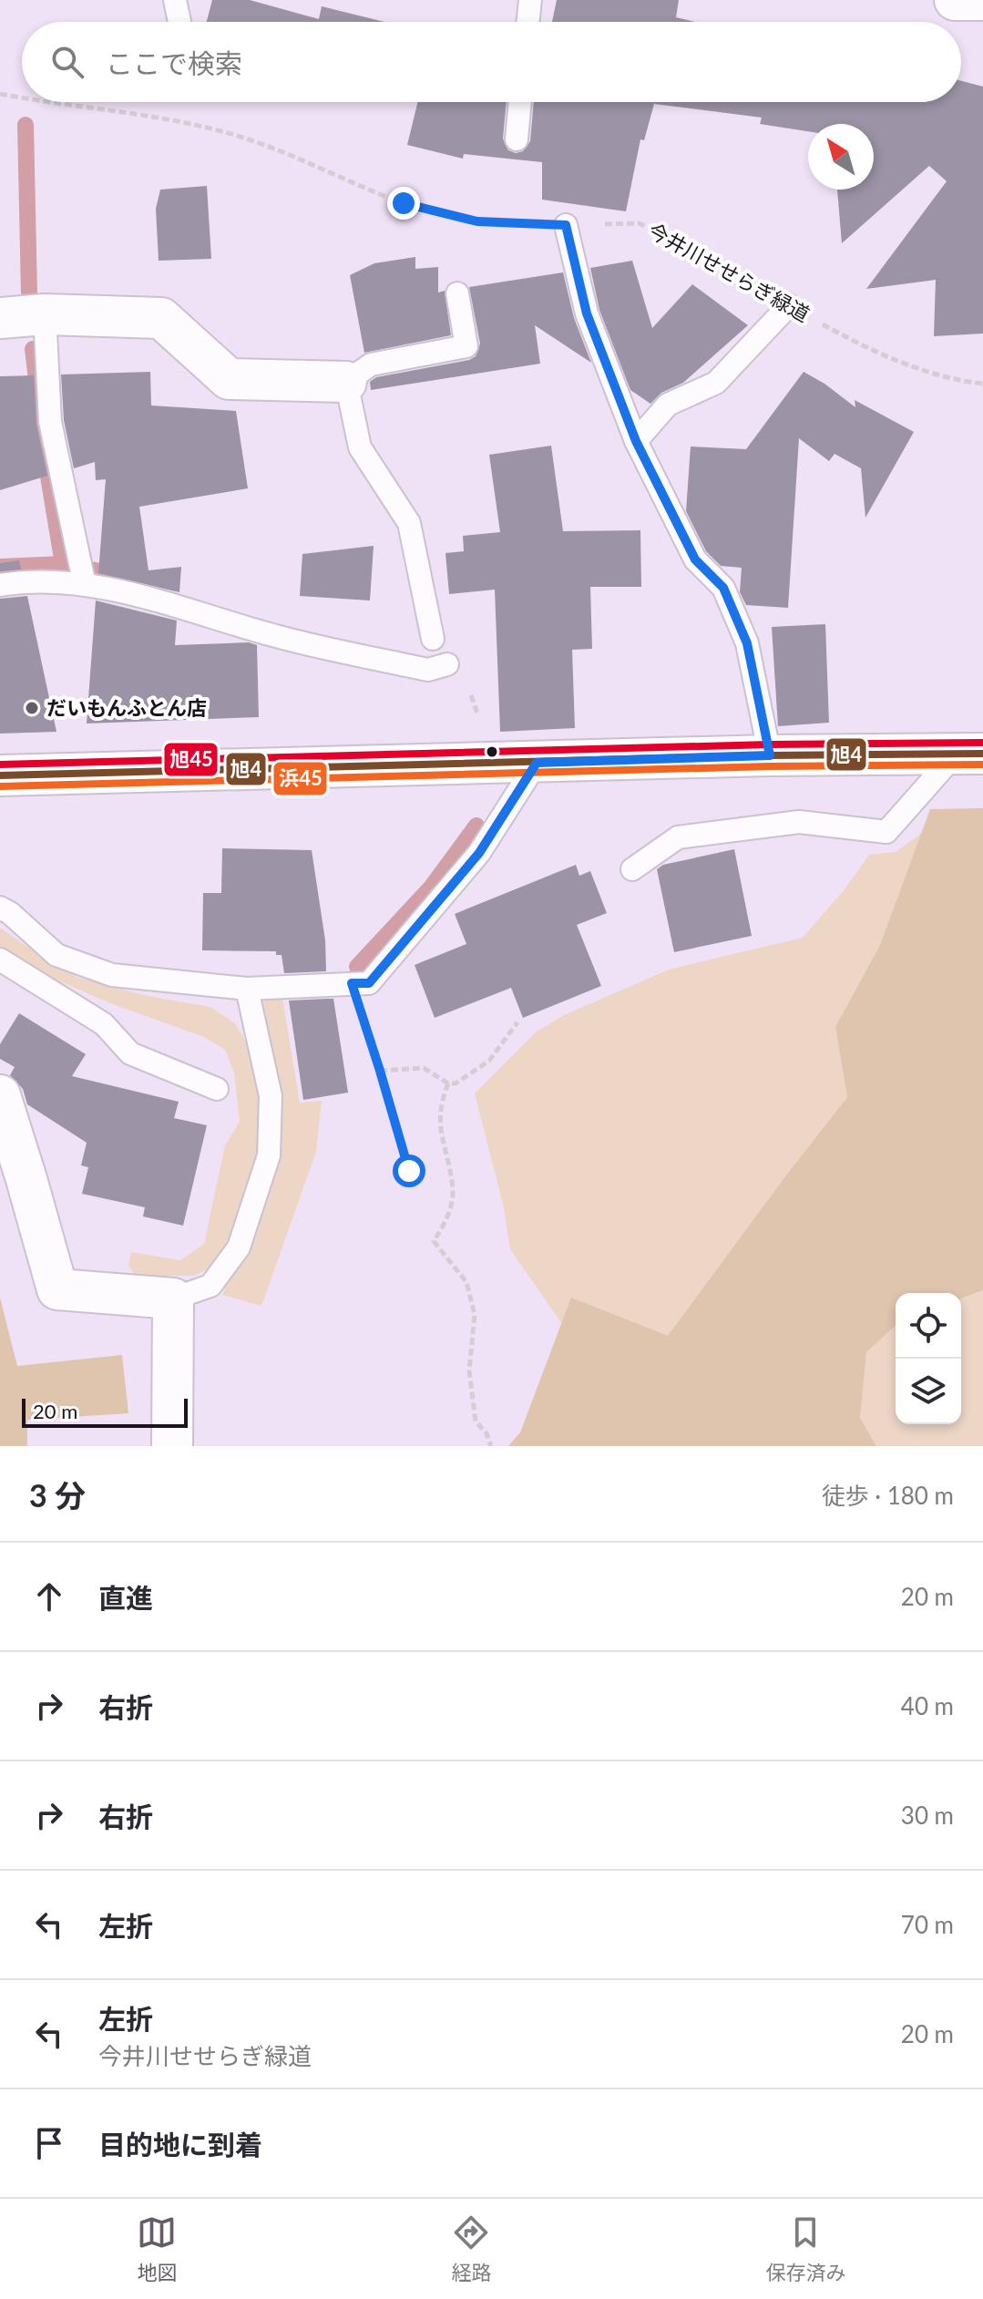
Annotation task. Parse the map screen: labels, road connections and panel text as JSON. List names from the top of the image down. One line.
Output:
{"streets":{"path":["今井川せせらぎ緑道"]},"places":["だいもんふとん店"],"lines":["transit line 旭45","transit line 旭4","transit line 浜45"],"scale_bar":"20 m","north":"top left","page":{"search":"ここで検索","scale":"20 m","heading":["3 分","徒歩 · 180 m"],"list":[["直進","20 m"],["右折","40 m"],["右折","30 m"],["左折","70 m"],["左折","今井川せせらぎ緑道","20 m"],"目的地に到着"],"nav":["地図","経路","保存済み"]}}
